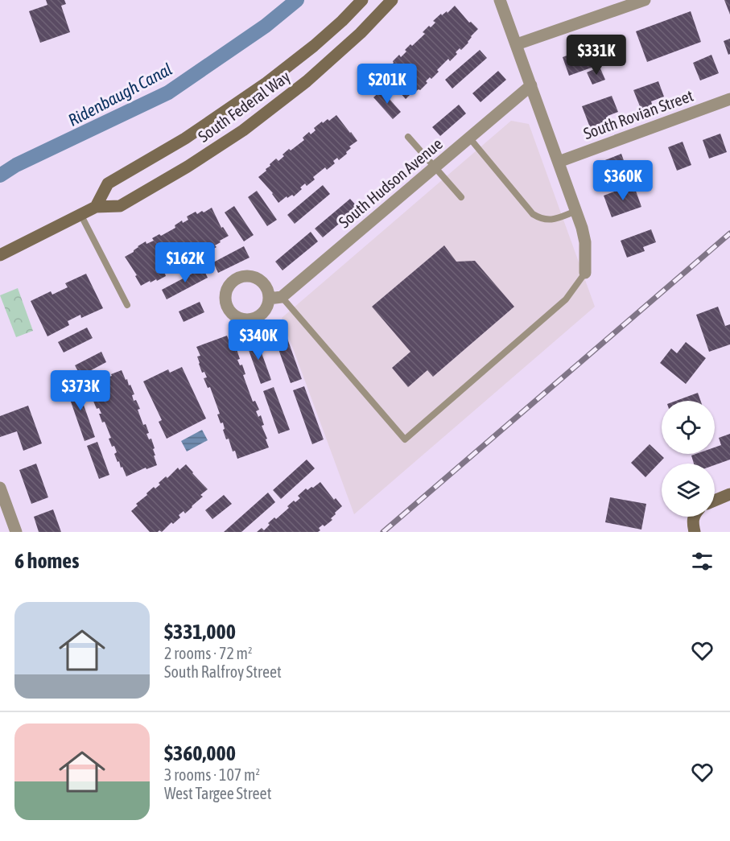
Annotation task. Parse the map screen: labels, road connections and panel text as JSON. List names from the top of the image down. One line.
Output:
{"streets":{"main road":["South Federal Way"],"street":["South Rovian Street","South Hudson Avenue"]},"water":["Ridenbaugh Canal"],"page":{"price":["$331K","$201K","$360K","$162K","$340K","$373K"],"heading":"6 homes","list":[{"name":"$331,000","note":"2 rooms · 72 m² · South Ralfroy Street"},{"name":"$360,000","note":"3 rooms · 107 m² · West Targee Street"}]}}
